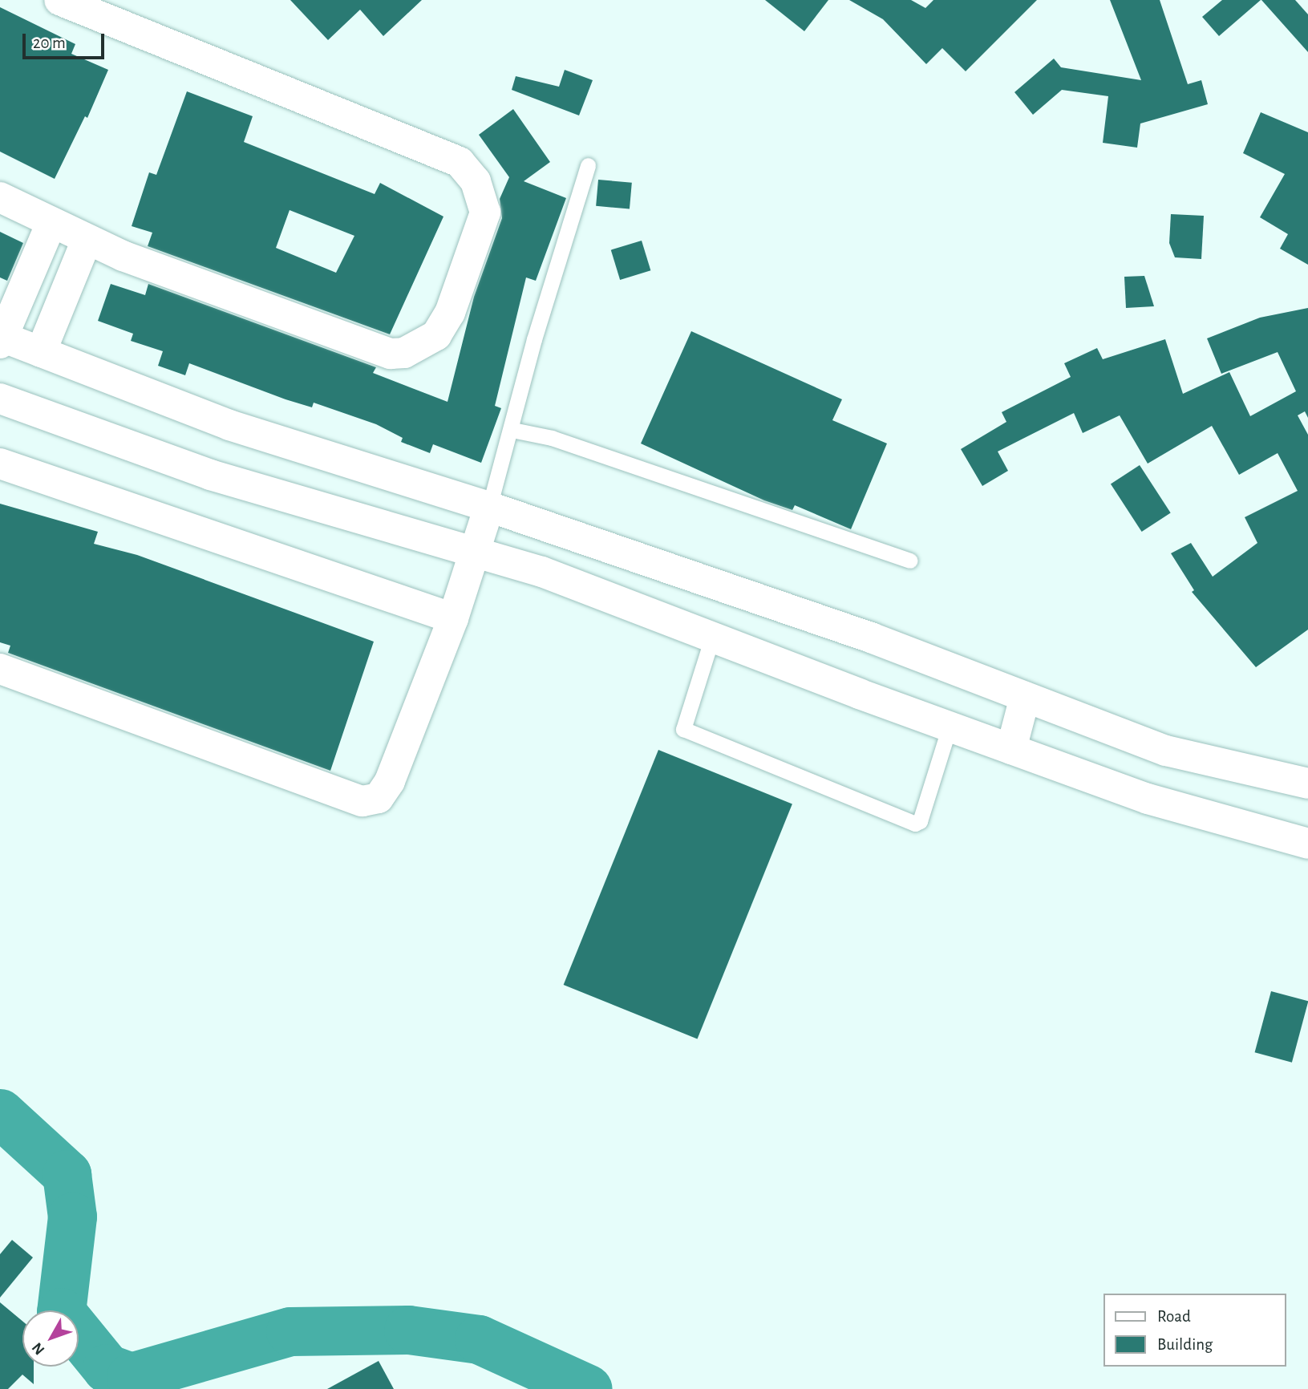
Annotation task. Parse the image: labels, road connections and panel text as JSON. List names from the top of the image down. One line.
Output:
{"legend":["Road","Building"],"scale_bar":"20 m","north":"bottom left"}
